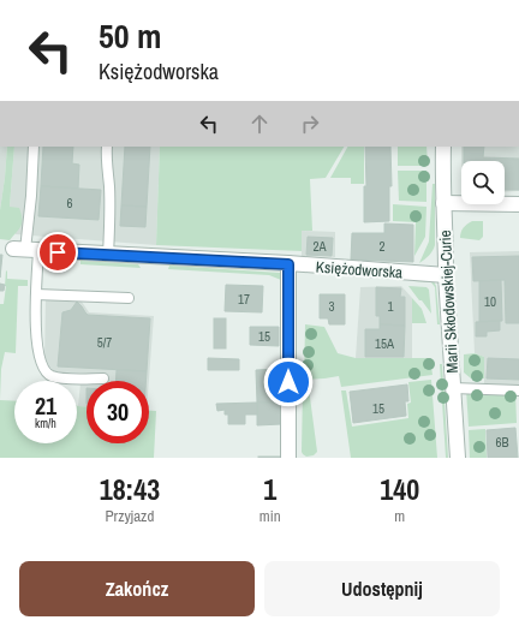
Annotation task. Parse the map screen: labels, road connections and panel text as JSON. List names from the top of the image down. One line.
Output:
{"streets":{"street":["Księżodworska","Marii Skłodowskiej-Curie"]},"crossings":[["Księżodworska","Marii Skłodowskiej-Curie"]],"house_numbers":["6","2A","2","17","10","3","1","15","5/7","15A","15","6B"],"page":{"turn":["50 m","Księżodworska"],"speed":"21 km/h","limit":"30","eta":["18:43","Przyjazd","1","min","140","m"],"buttons":["Zakończ","Udostępnij"]}}
